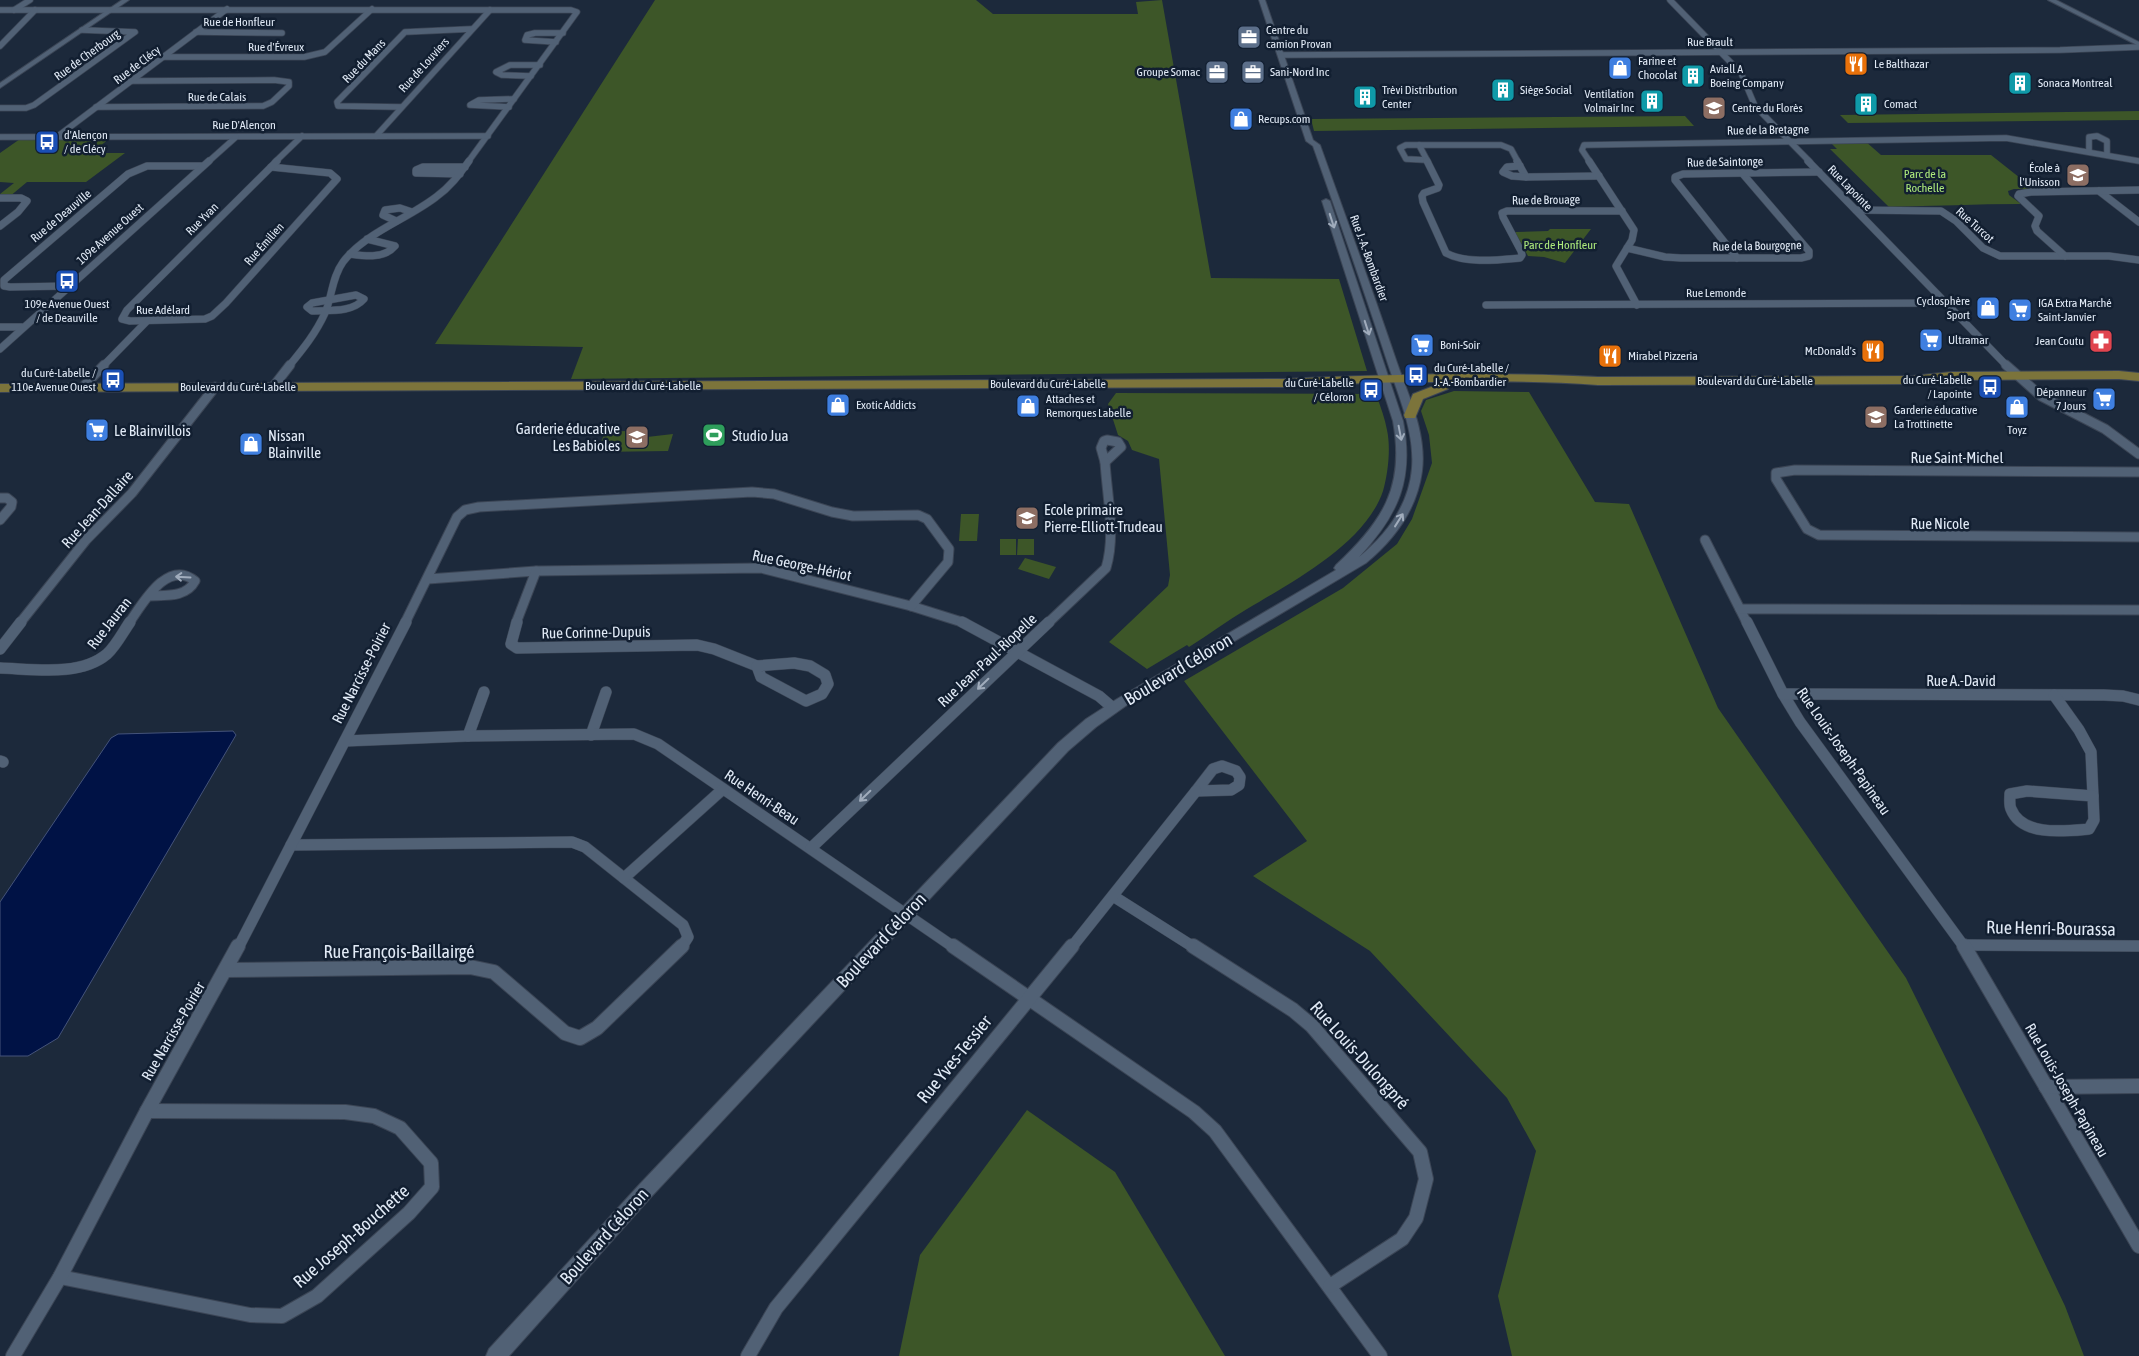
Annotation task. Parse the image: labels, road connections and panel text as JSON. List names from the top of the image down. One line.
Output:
{"streets":{"main road":["Boulevard du Curé-Labelle"],"street":["Rue de Honfleur","Rue Brault","Rue d'Évreux","Rue de Cherbourg","Rue du Mans","Rue de Clécy","Rue de Louviers","Rue de Calais","Rue D'Alençon","Rue de la Bretagne","Rue de Saintonge","Rue Lapointe","Rue de Brouage","Rue de Deauville","Rue Yvan","Rue Turcot","109e Avenue Ouest","Rue Émilien","Rue de la Bourgogne","Rue J.-A.-Bombardier","Rue Lemonde","Rue Adélard","Rue Saint-Michel","Rue Jean-Dallaire","Rue Nicole","Rue George-Hériot","Rue Jauran","Rue Corinne-Dupuis","Rue Jean-Paul-Riopelle","Boulevard Céloron","Rue Narcisse-Poirier","Rue A.-David","Rue Louis-Joseph-Papineau","Rue Henri-Beau","Rue Henri-Bourassa","Rue François-Baillairgé","Rue Louis-Dulongpré","Rue Yves-Tessier","Rue Joseph-Bouchette"]},"crossings":[["Rue de Honfleur","Rue de Clécy"],["Rue Brault","Rue Lapointe"],["Rue Brault","Rue J.-A.-Bombardier"],["Rue d'Évreux","Rue de Clécy"],["Rue du Mans","Rue de Louviers"],["Rue de Clécy","Rue de Calais"],["Rue de Clécy","Rue D'Alençon"],["Rue de Louviers","Rue D'Alençon"],["Rue D'Alençon","Rue Yvan"],["Rue D'Alençon","109e Avenue Ouest"],["Rue de la Bretagne","Rue Lapointe"],["Rue de la Bretagne","Rue de Brouage"],["Rue de la Bretagne","Rue de la Bourgogne"],["Rue de la Bretagne","Rue Lemonde"],["Rue de Saintonge","Rue Lapointe"],["Rue de Saintonge","Rue de la Bourgogne"],["Rue Lapointe","Rue Turcot"],["Rue Lapointe","Rue Lemonde"],["Rue Lapointe","Boulevard du Curé-Labelle"],["Rue de Deauville","109e Avenue Ouest"],["Rue Yvan","Rue Émilien"],["Rue Yvan","Rue Adélard"],["Rue Émilien","Rue Adélard"],["Rue J.-A.-Bombardier","Boulevard du Curé-Labelle"],["Rue J.-A.-Bombardier","Boulevard Céloron"],["Boulevard du Curé-Labelle","Rue Jean-Dallaire"],["Boulevard du Curé-Labelle","Boulevard Céloron"],["Rue Saint-Michel","Rue Nicole"],["Rue George-Hériot","Rue Corinne-Dupuis"],["Rue George-Hériot","Rue Jean-Paul-Riopelle"],["Rue George-Hériot","Boulevard Céloron"],["Rue George-Hériot","Rue Narcisse-Poirier"],["Rue Jean-Paul-Riopelle","Rue Henri-Beau"],["Boulevard Céloron","Rue Henri-Beau"],["Rue Narcisse-Poirier","Rue Henri-Beau"],["Rue Narcisse-Poirier","Rue François-Baillairgé"],["Rue Narcisse-Poirier","Rue Joseph-Bouchette"],["Rue A.-David","Rue Louis-Joseph-Papineau"],["Rue Louis-Joseph-Papineau","Rue Henri-Bourassa"],["Rue Louis-Dulongpré","Rue Yves-Tessier"]],"one_way":["Rue Jean-Paul-Riopelle"],"parks":["Parc de la Rochelle","Parc de Honfleur"],"places":{"office":["Centre du camion Provan","Groupe Somac","Sani-Nord Inc"],"restaurant":["Le Balthazar","McDonald's","Mirabel Pizzeria"],"shop":["Farine et Chocolat","Recups.com","Cyclosphère Sport","Exotic Addicts","Attaches et Remorques Labelle","Toyz","Nissan Blainville"],"building":["Aviall A Boeing Company","Sonaca Montreal","Siège Social","Trèvi Distribution Center","Ventilation Volmair Inc","Comact"],"school or university":["Centre du Florès","École à l'Unisson","Garderie éducative La Trottinette","Garderie éducative Les Babioles","Ecole primaire Pierre-Elliott-Trudeau"],"bus stop":["d'Alençon / de Clécy","109e Avenue Ouest / de Deauville","du Curé-Labelle / J.-A.-Bombardier","du Curé-Labelle / 110e Avenue Ouest","du Curé-Labelle / Lapointe","du Curé-Labelle / Céloron"],"supermarket":["IGA Extra Marché Saint-Janvier","Ultramar","Boni-Soir","Dépanneur 7 Jours","Le Blainvillois"],"pharmacy":["Jean Coutu"],"sports":["Studio Jua"]}}
